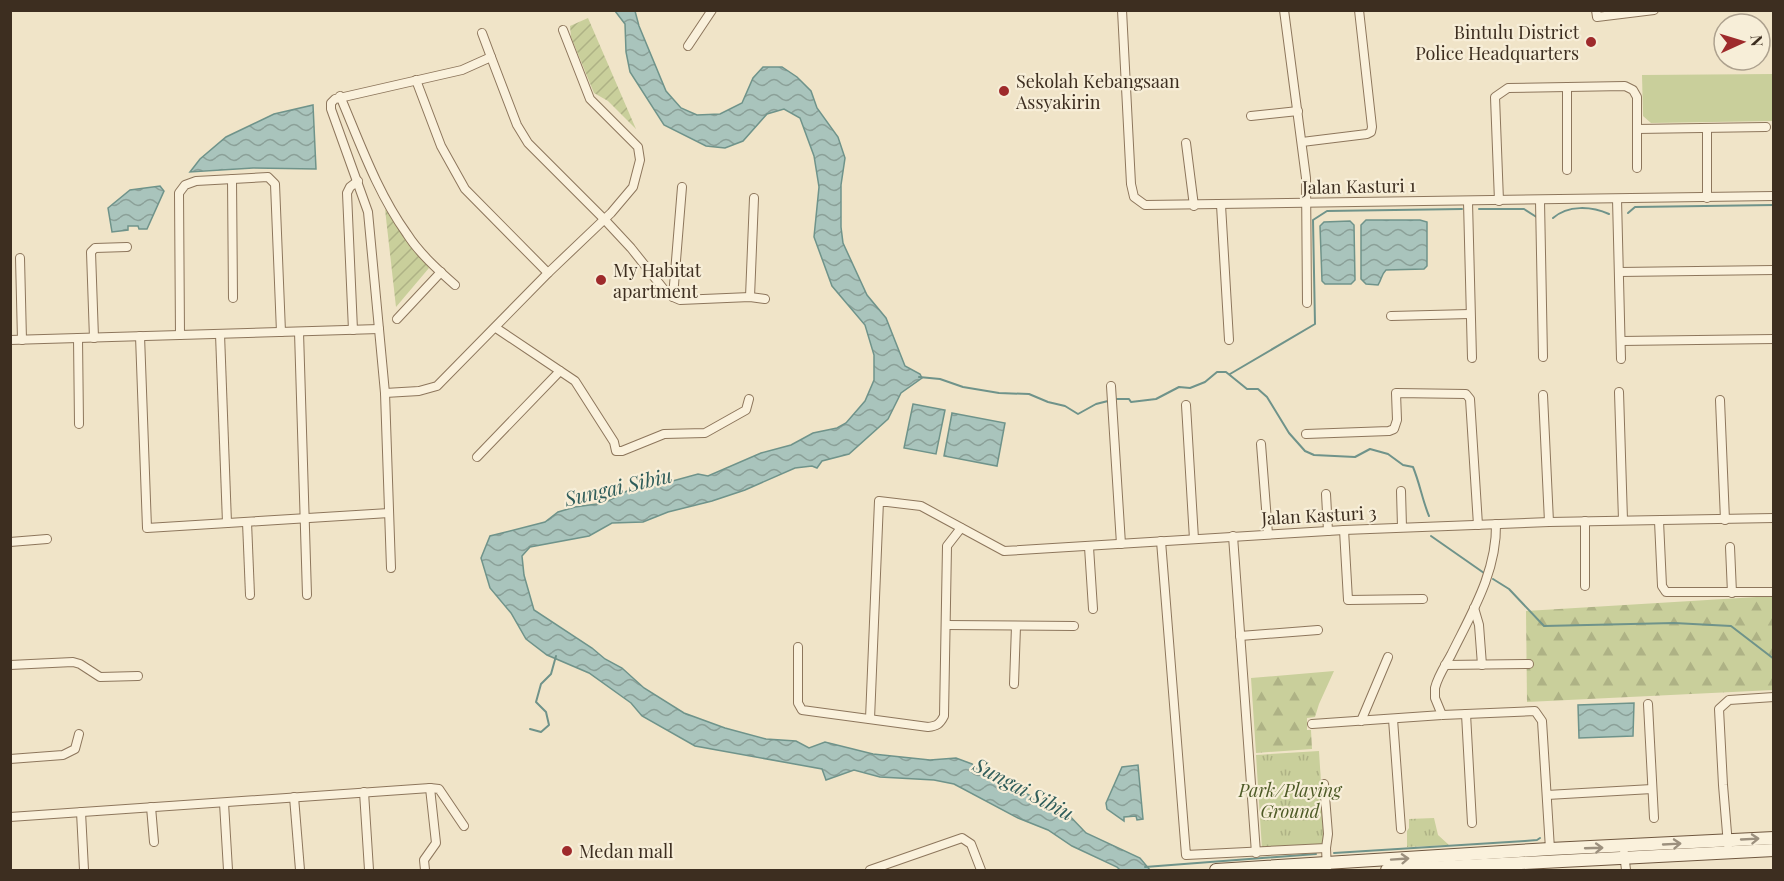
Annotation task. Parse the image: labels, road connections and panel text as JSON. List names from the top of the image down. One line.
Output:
{"streets":{"street":["Jalan Kasturi 1","Jalan Kasturi 3"]},"water":["Sungai Sibiu"],"parks":["Park/Playing Ground"],"places":["Bintulu District Police Headquarters","Sekolah Kebangsaan Assyakirin","My Habitat apartment","Medan mall"],"north":"right"}
